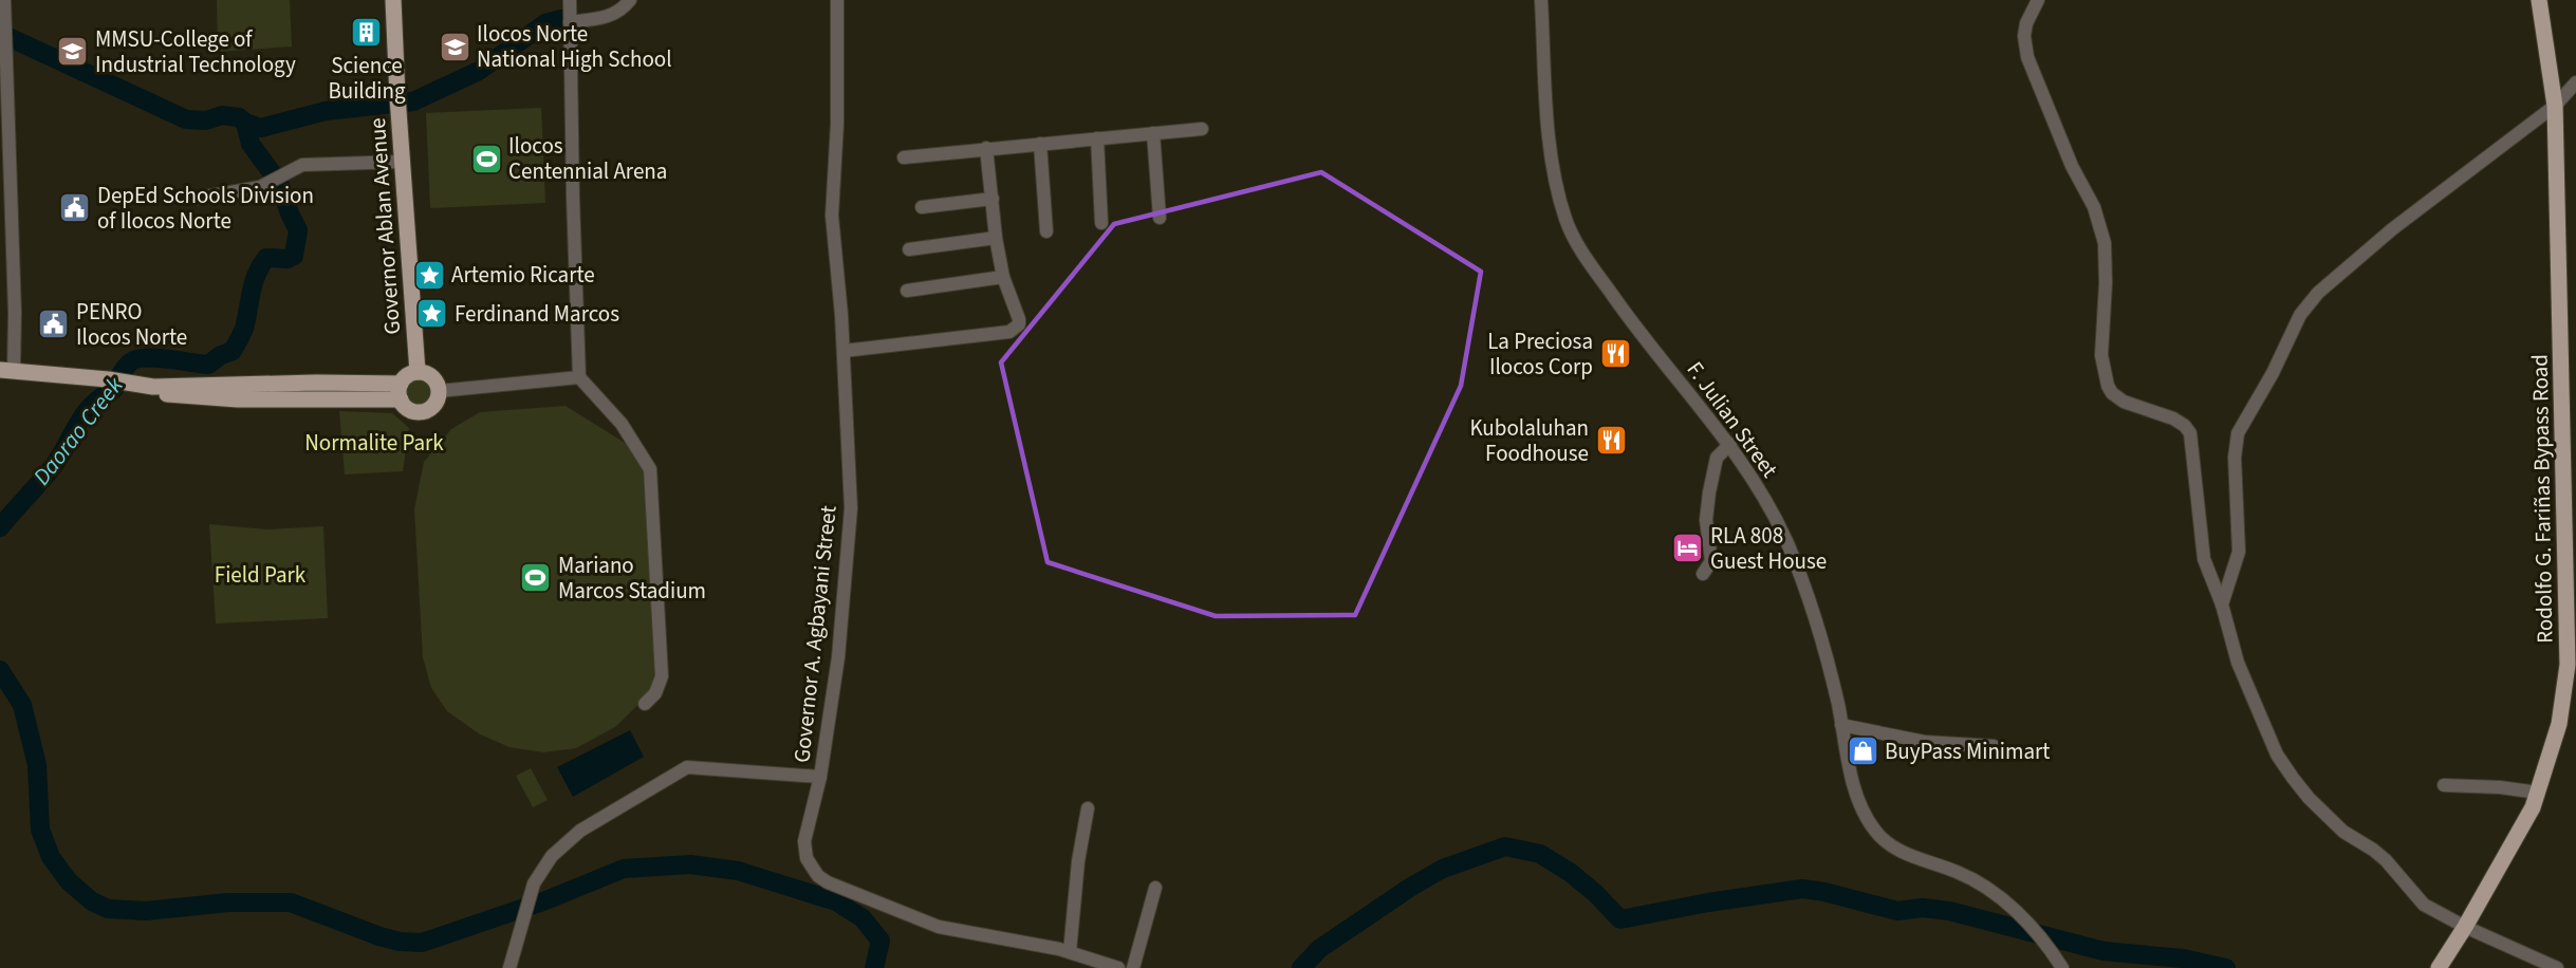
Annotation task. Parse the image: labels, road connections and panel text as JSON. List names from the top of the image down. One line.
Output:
{"streets":{"main road":["Governor Ablan Avenue","Rodolfo G. Fariñas Bypass Road"],"street":["F. Julian Street","Governor A. Agbayani Street"]},"water":["Daorao Creek"],"parks":["Normalite Park","Field Park"],"places":{"building":["Science Building"],"school or university":["Ilocos Norte National High School","MMSU-College of Industrial Technology"],"sports":["Ilocos Centennial Arena","Mariano Marcos Stadium"],"public building":["DepEd Schools Division of Ilocos Norte","PENRO Ilocos Norte"],"place":["Artemio Ricarte","Ferdinand Marcos"],"restaurant":["La Preciosa Ilocos Corp","Kubolaluhan Foodhouse"],"hotel":["RLA 808 Guest House"],"shop":["BuyPass Minimart"]}}
